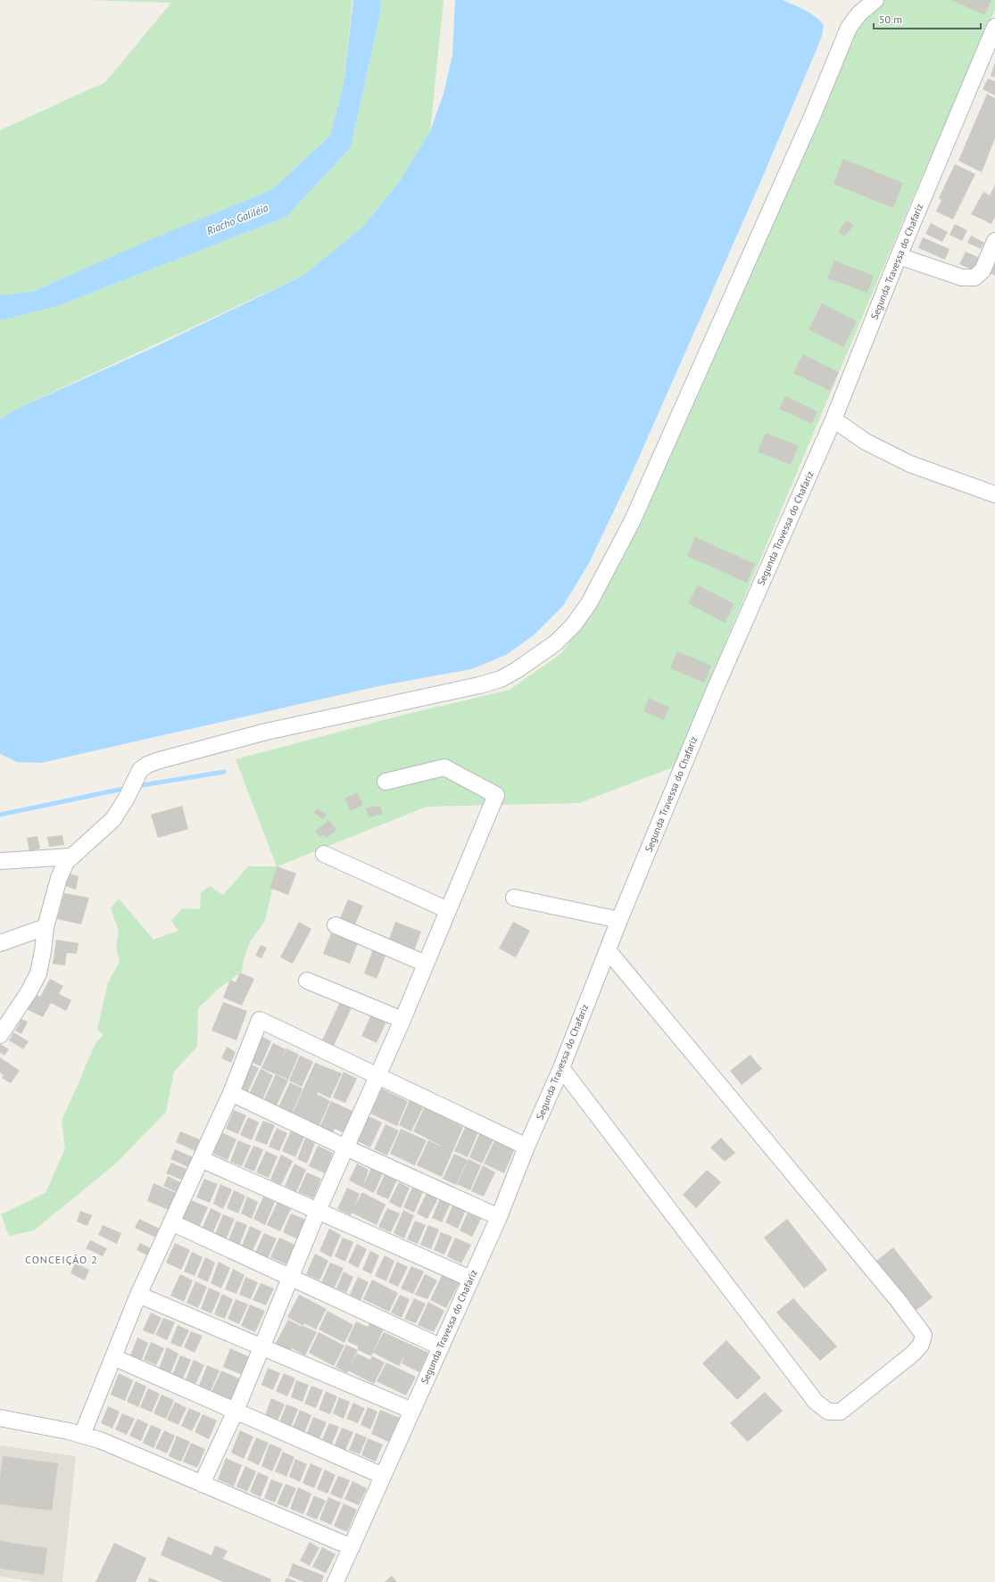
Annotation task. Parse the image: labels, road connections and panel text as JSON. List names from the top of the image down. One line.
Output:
{"streets":{"street":["Segunda Travessa do Chafariz"]},"districts":["CONCEIÇÃO 2"],"water":["Riacho Galiléia"],"scale_bar":"50 m"}
